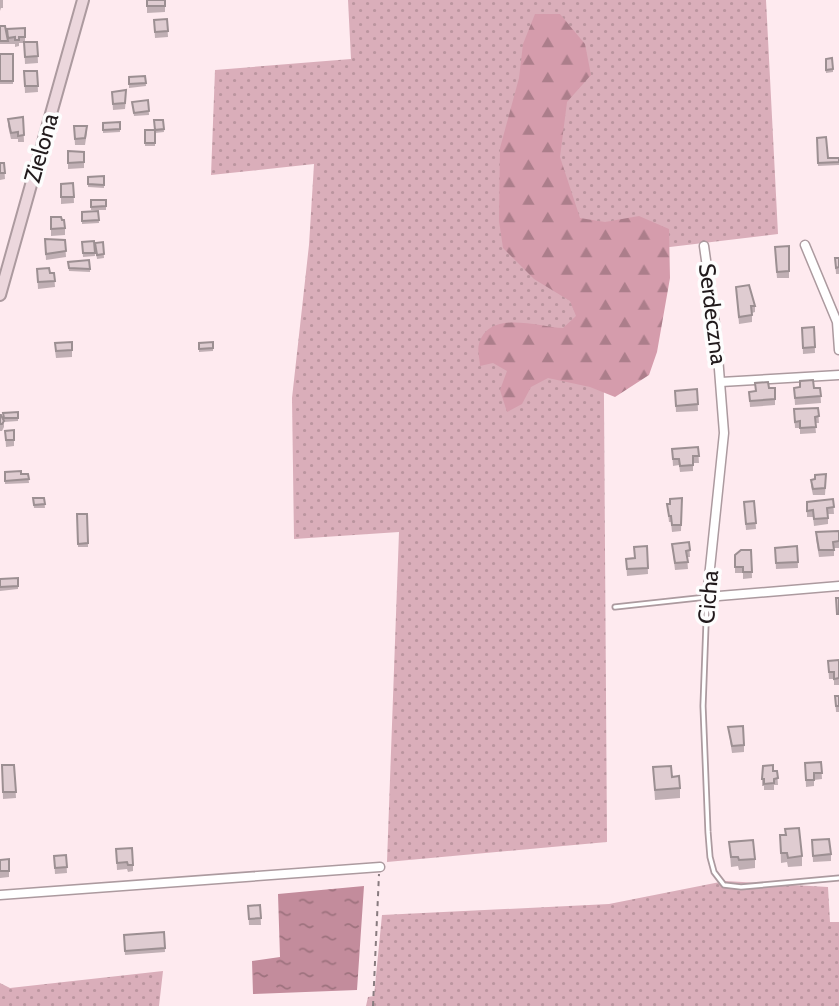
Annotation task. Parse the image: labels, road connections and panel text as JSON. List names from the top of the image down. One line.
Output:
{"streets":{"street":["Zielona","Serdeczna","Cicha"]},"crossings":[["Serdeczna","Cicha"]]}
